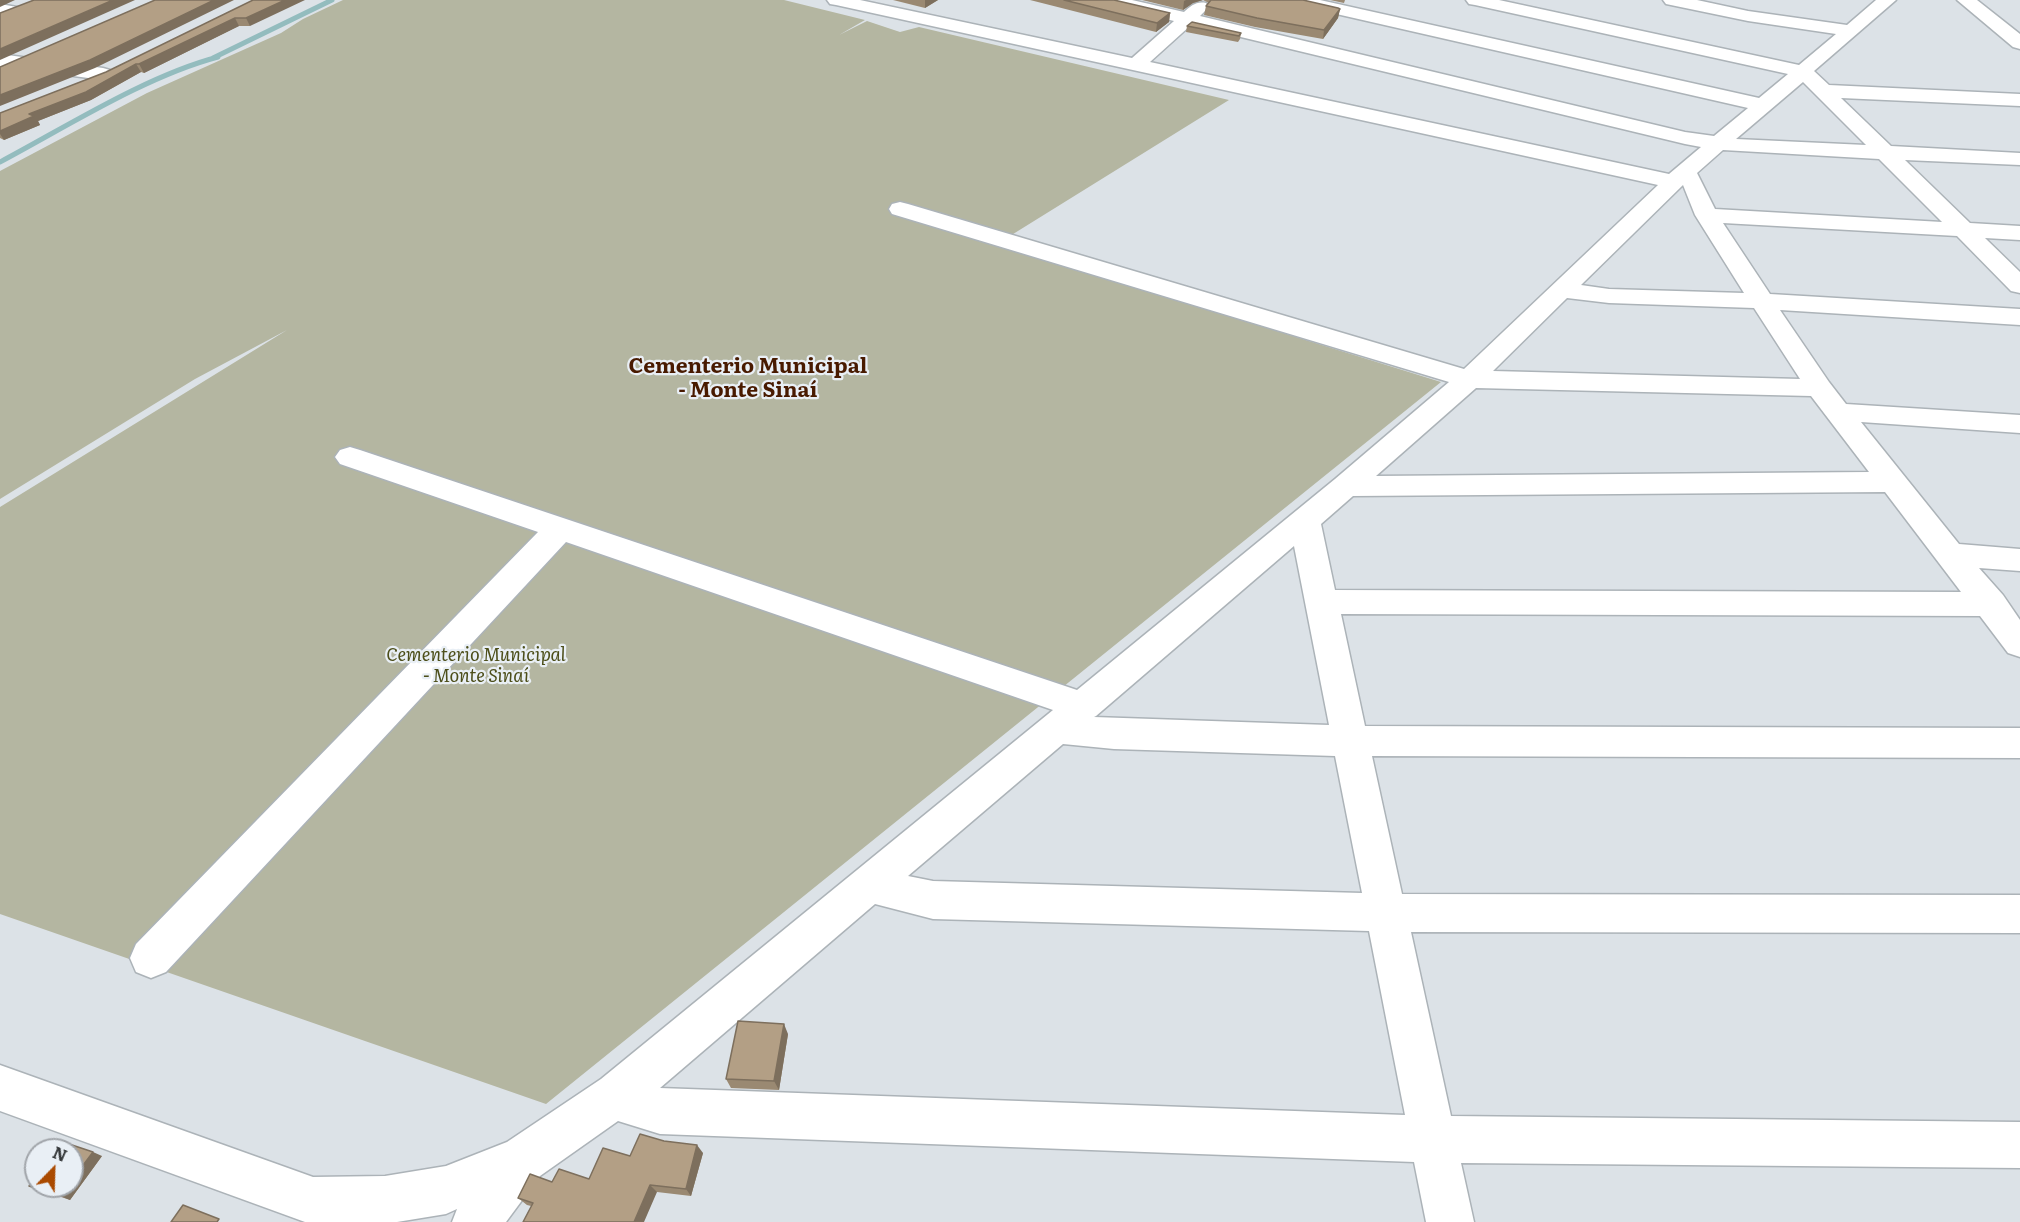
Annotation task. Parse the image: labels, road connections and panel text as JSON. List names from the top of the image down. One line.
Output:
{"districts":["Cementerio Municipal - Monte Sinaí"],"parks":["Cementerio Municipal - Monte Sinaí"],"north":"top right"}
